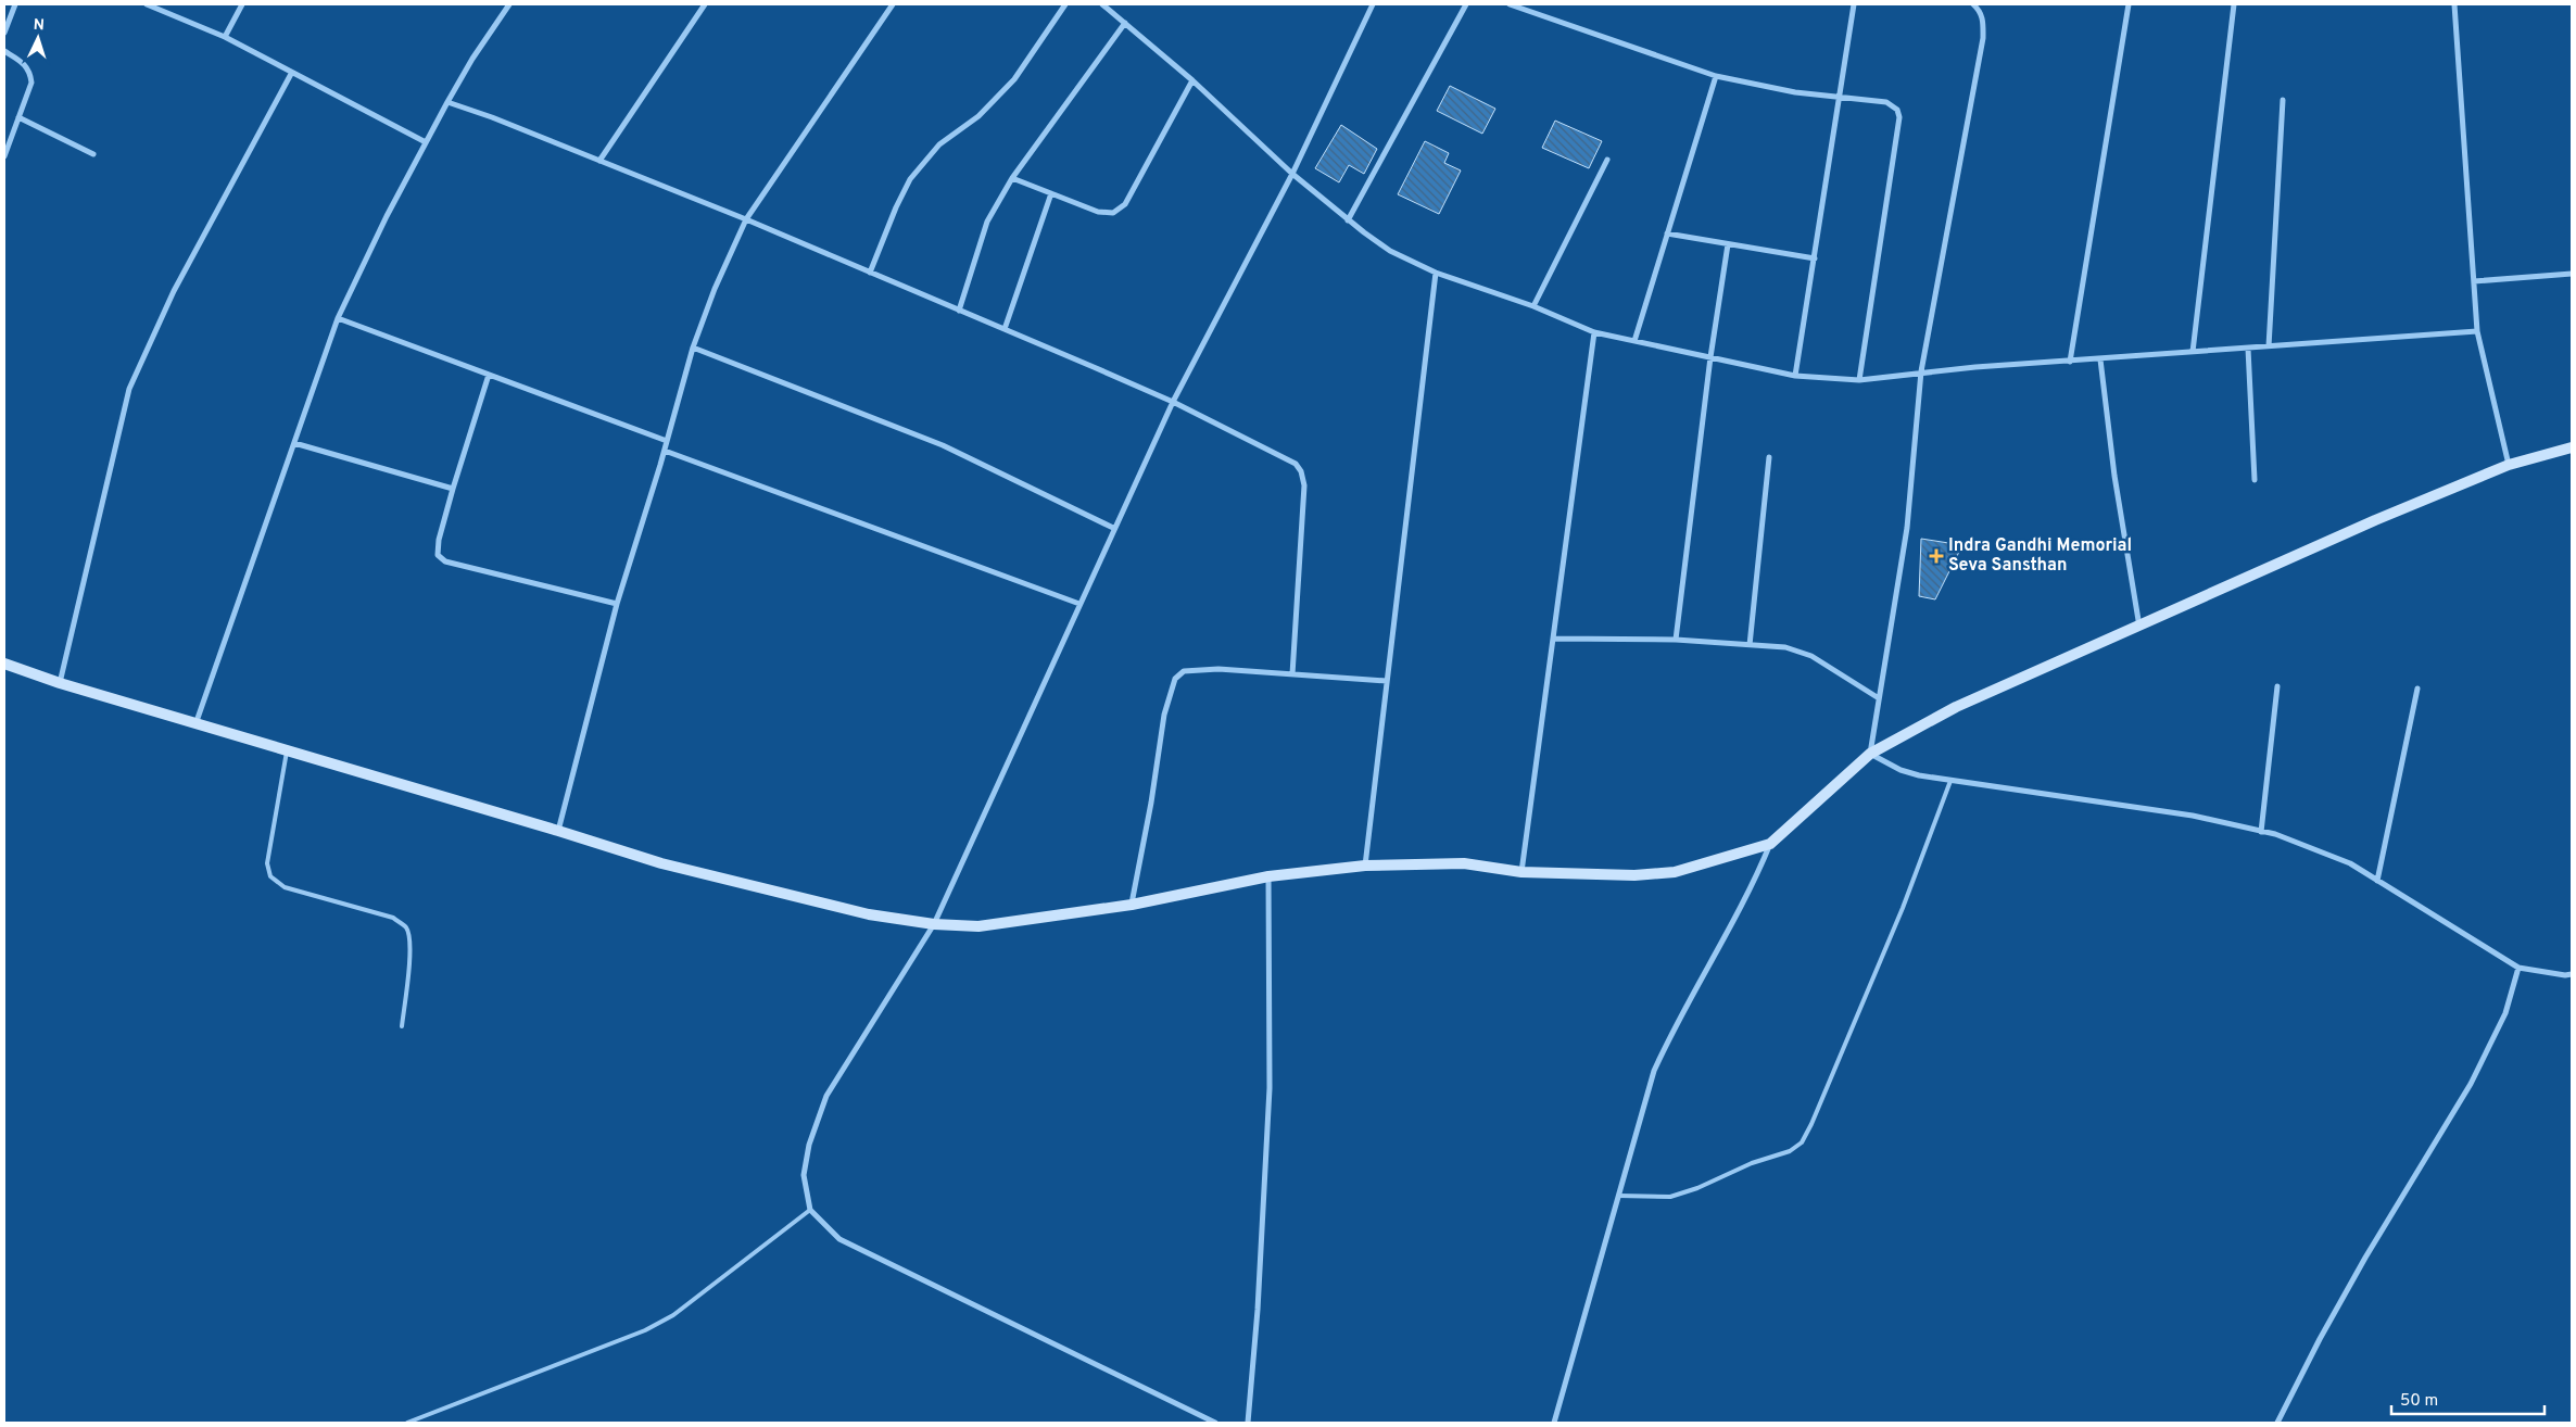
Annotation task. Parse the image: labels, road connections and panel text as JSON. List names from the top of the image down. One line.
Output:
{"places":{"health":["Indra Gandhi Memorial Seva Sansthan"]},"scale_bar":"50 m","north":"top"}
